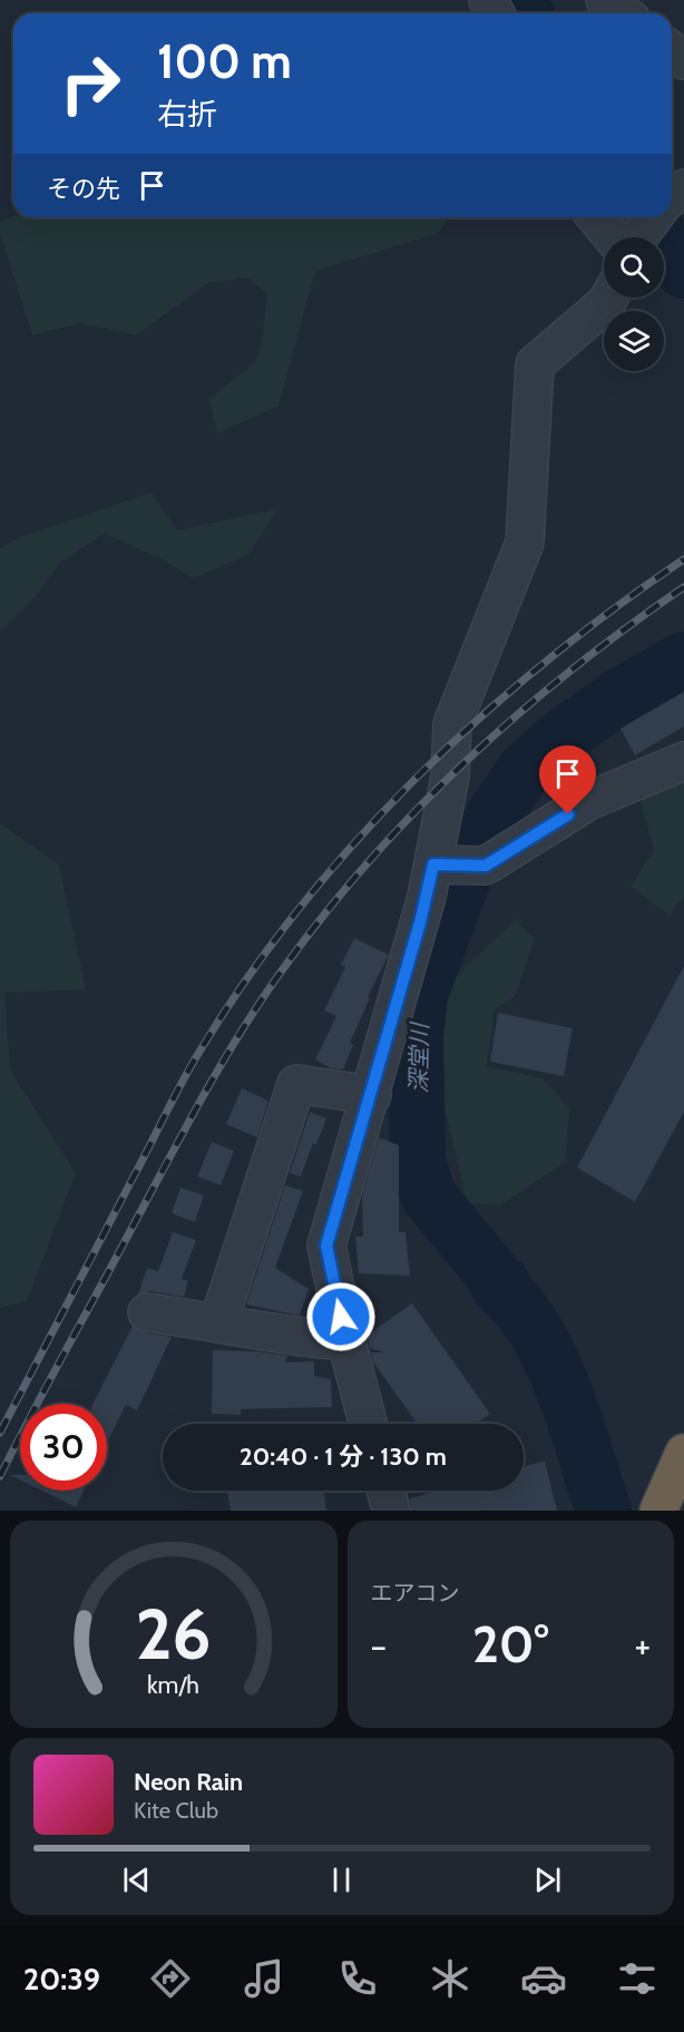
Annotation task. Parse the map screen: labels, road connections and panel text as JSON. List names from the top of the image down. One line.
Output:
{"water":["深堂川"],"page":{"turn":["100 m","右折"],"then":"その先","limit":"30","trip":"20:40 · 1 分 · 130 m","tile":"エアコン","heat":["−","20°","+"],"song":["Neon Rain","Kite Club"],"tabs":"20:39","gauge":["26","km/h"]}}
